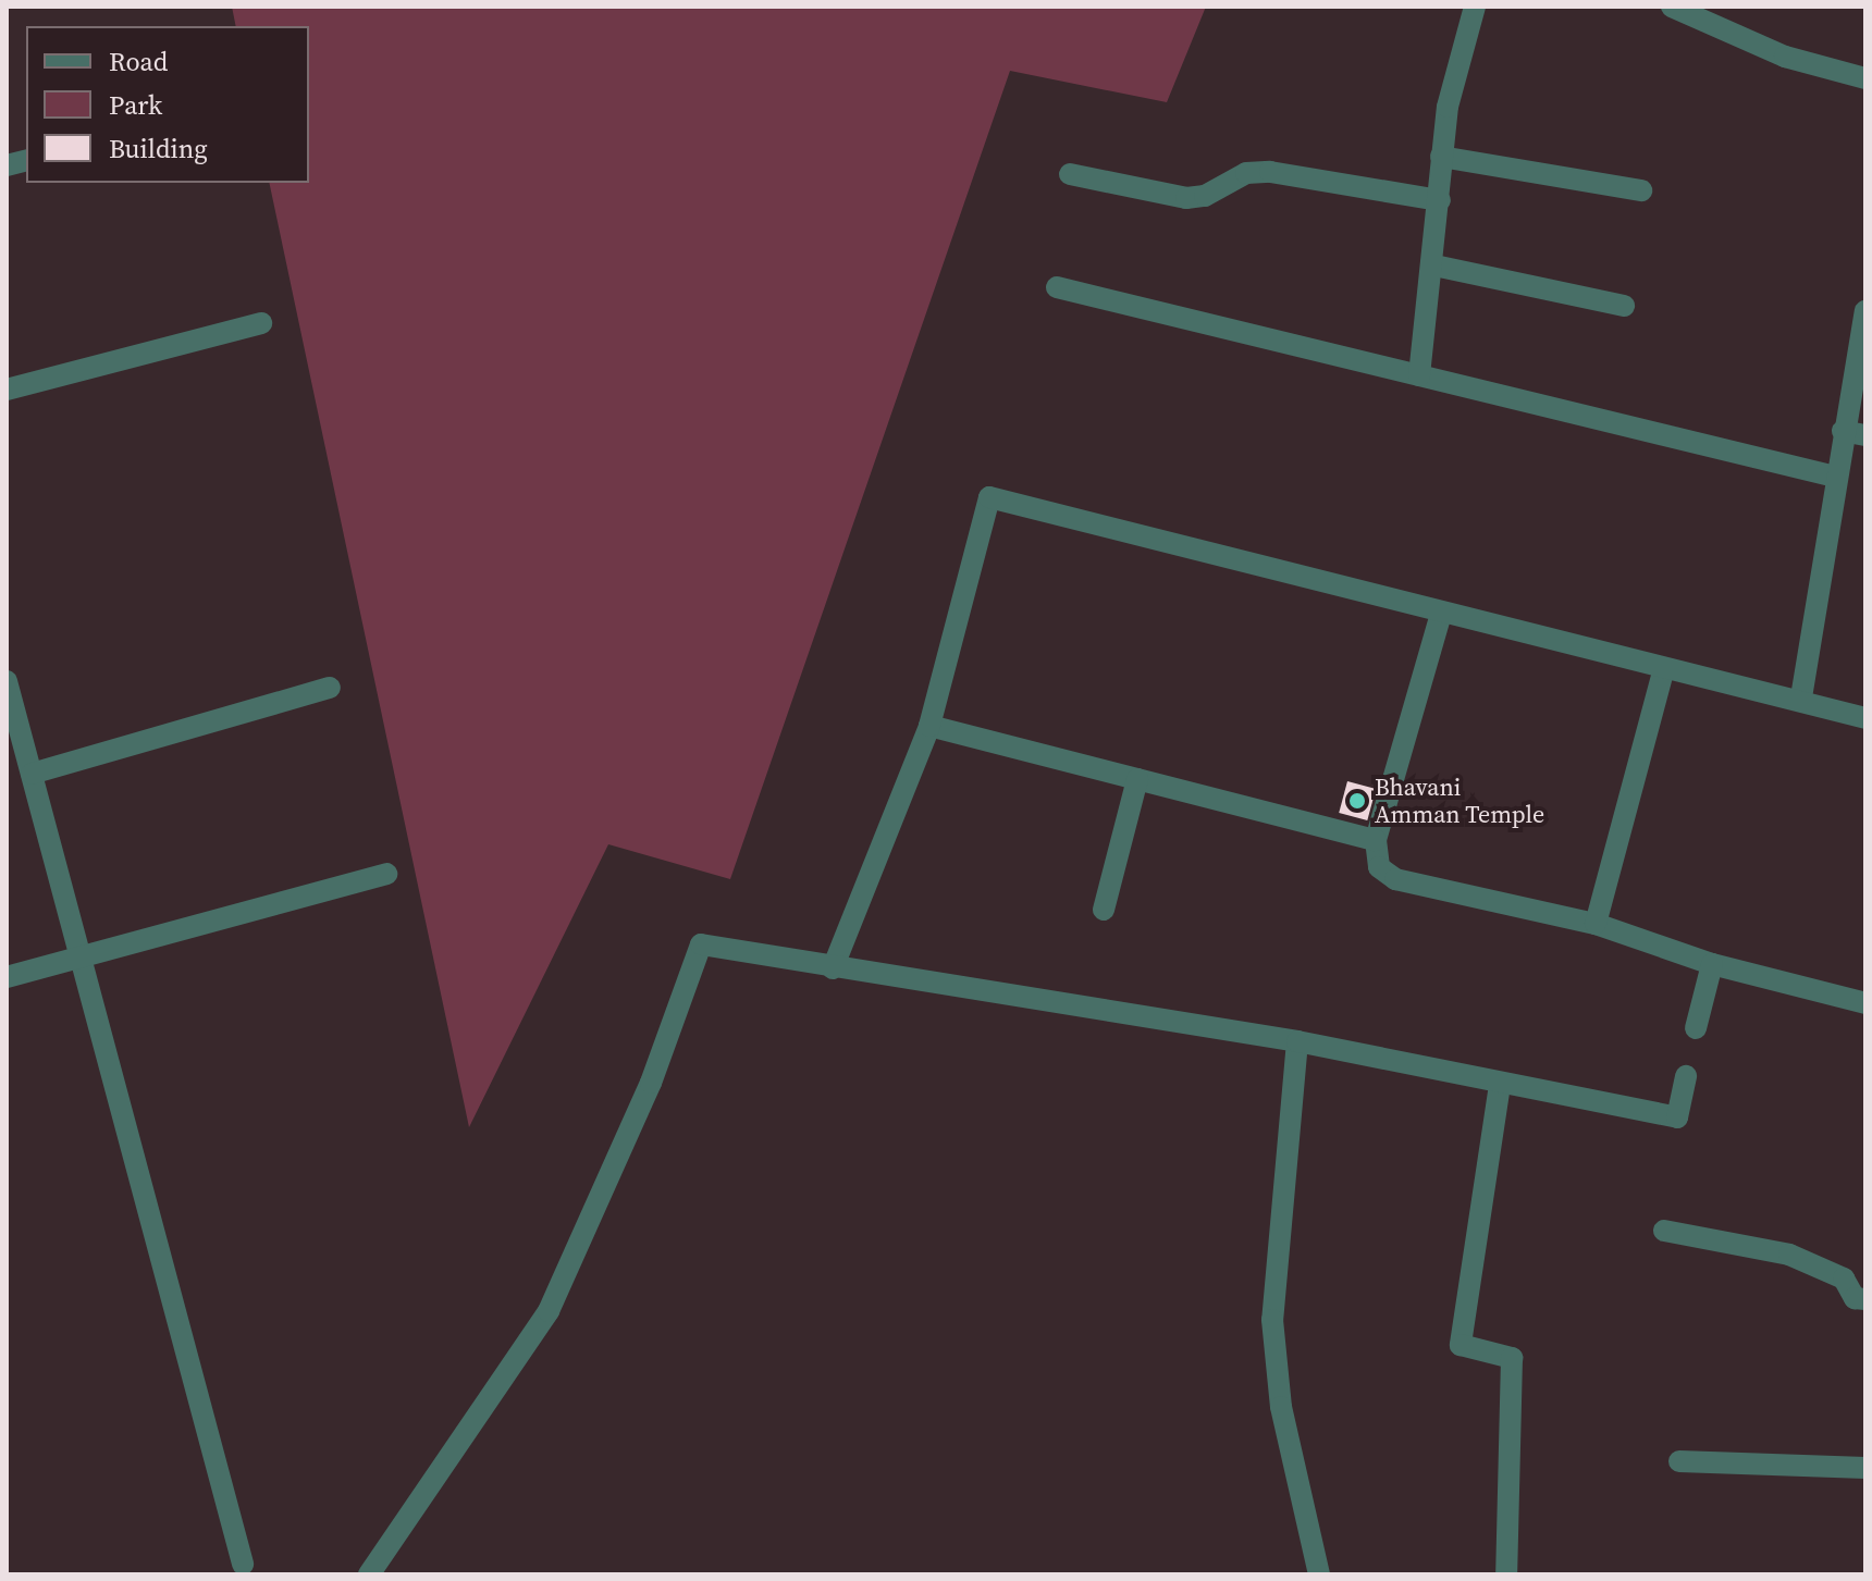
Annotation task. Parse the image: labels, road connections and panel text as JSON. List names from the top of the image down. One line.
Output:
{"places":["Bhavani Amman Temple"],"legend":["Road","Park","Building"]}
